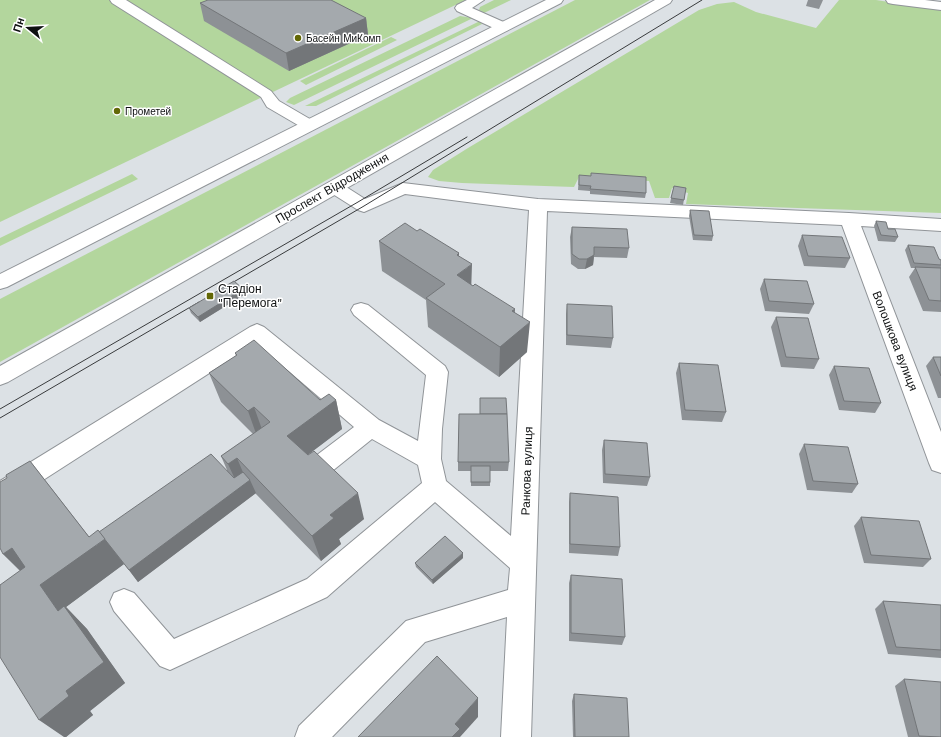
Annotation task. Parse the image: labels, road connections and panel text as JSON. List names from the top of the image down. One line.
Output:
{"streets":{"main road":["Проспект Відродження","Волошкова вулиця","Ранкова вулиця"]},"places":{"other":["Басейн МиКомп","Прометей"],"transit":["Стадіон \"Перемога\""]},"north":"left"}
